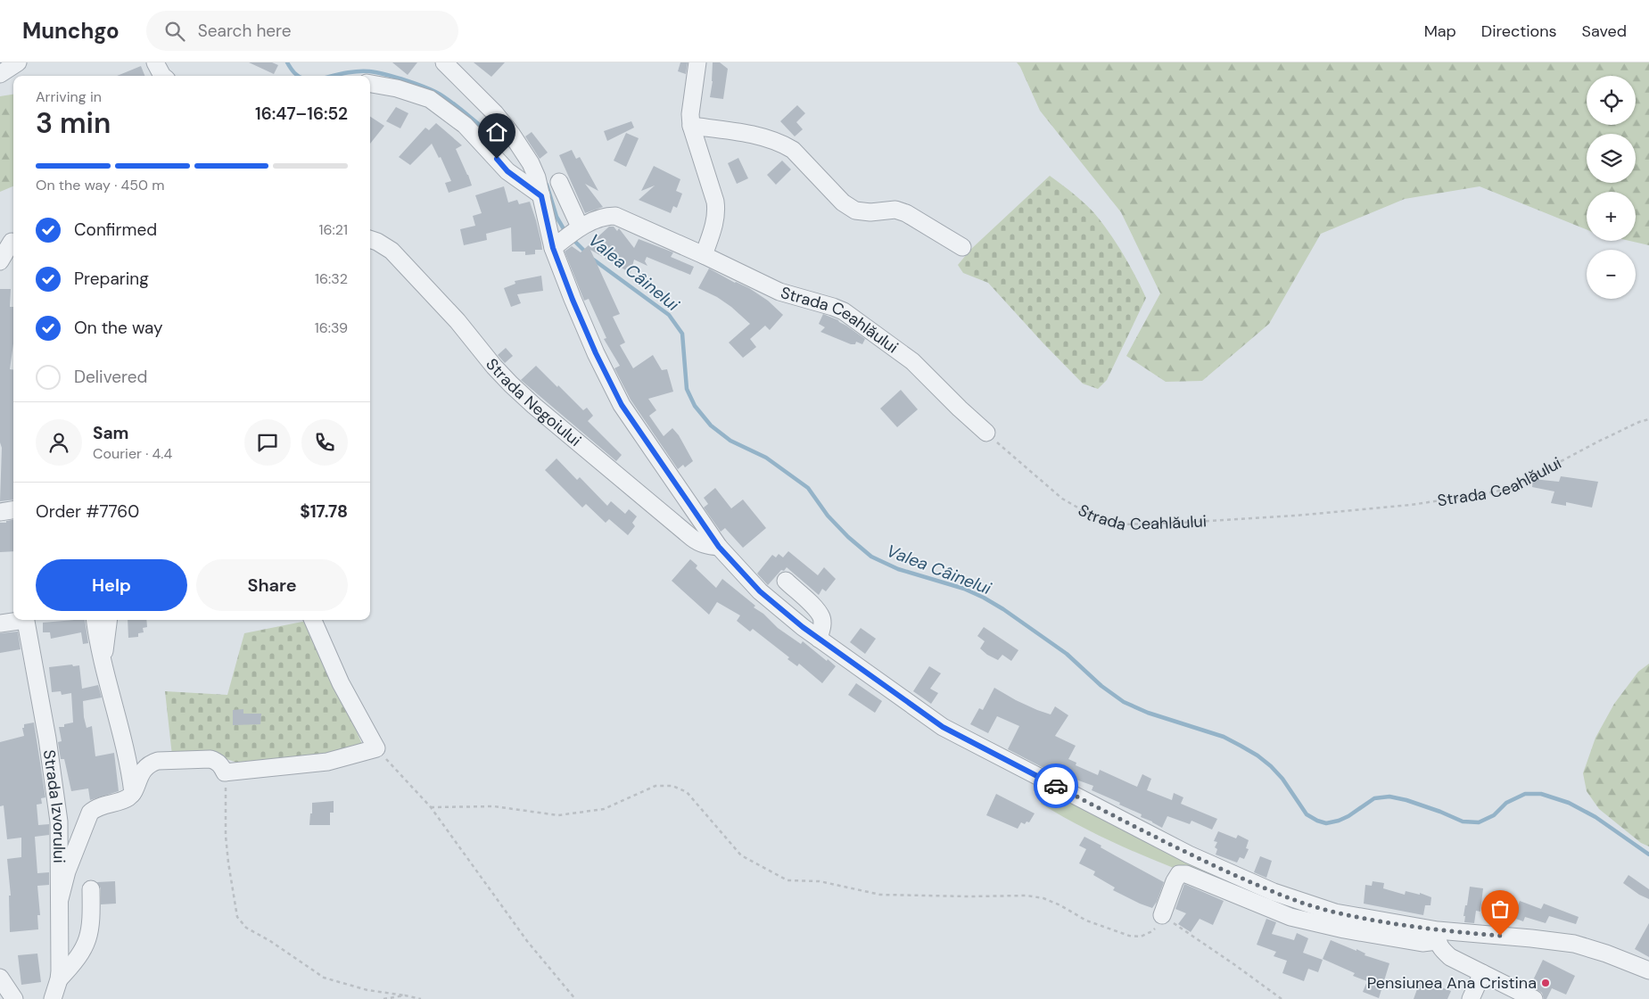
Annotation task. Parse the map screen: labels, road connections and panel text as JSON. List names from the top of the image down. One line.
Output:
{"streets":{"street":["Strada Ceahlăului","Strada Negoiului","Strada Izvorului"]},"water":["Valea Câinelui"],"places":["Pensiunea Ana Cristina"],"page":{"header":"Munchgo","search":"Search here","nav":["Map","Directions","Saved"],"map_buttons":["+","−"],"heading":["3 min","Arriving in","16:47–16:52"],"panel":["Sam","Courier · 4.4","Order #7760","$17.78"],"bar":"On the way · 450 m","list":[["Confirmed","16:21"],["Preparing","16:32"],["On the way","16:39"],"Delivered"],"buttons":["Help","Share"]}}
